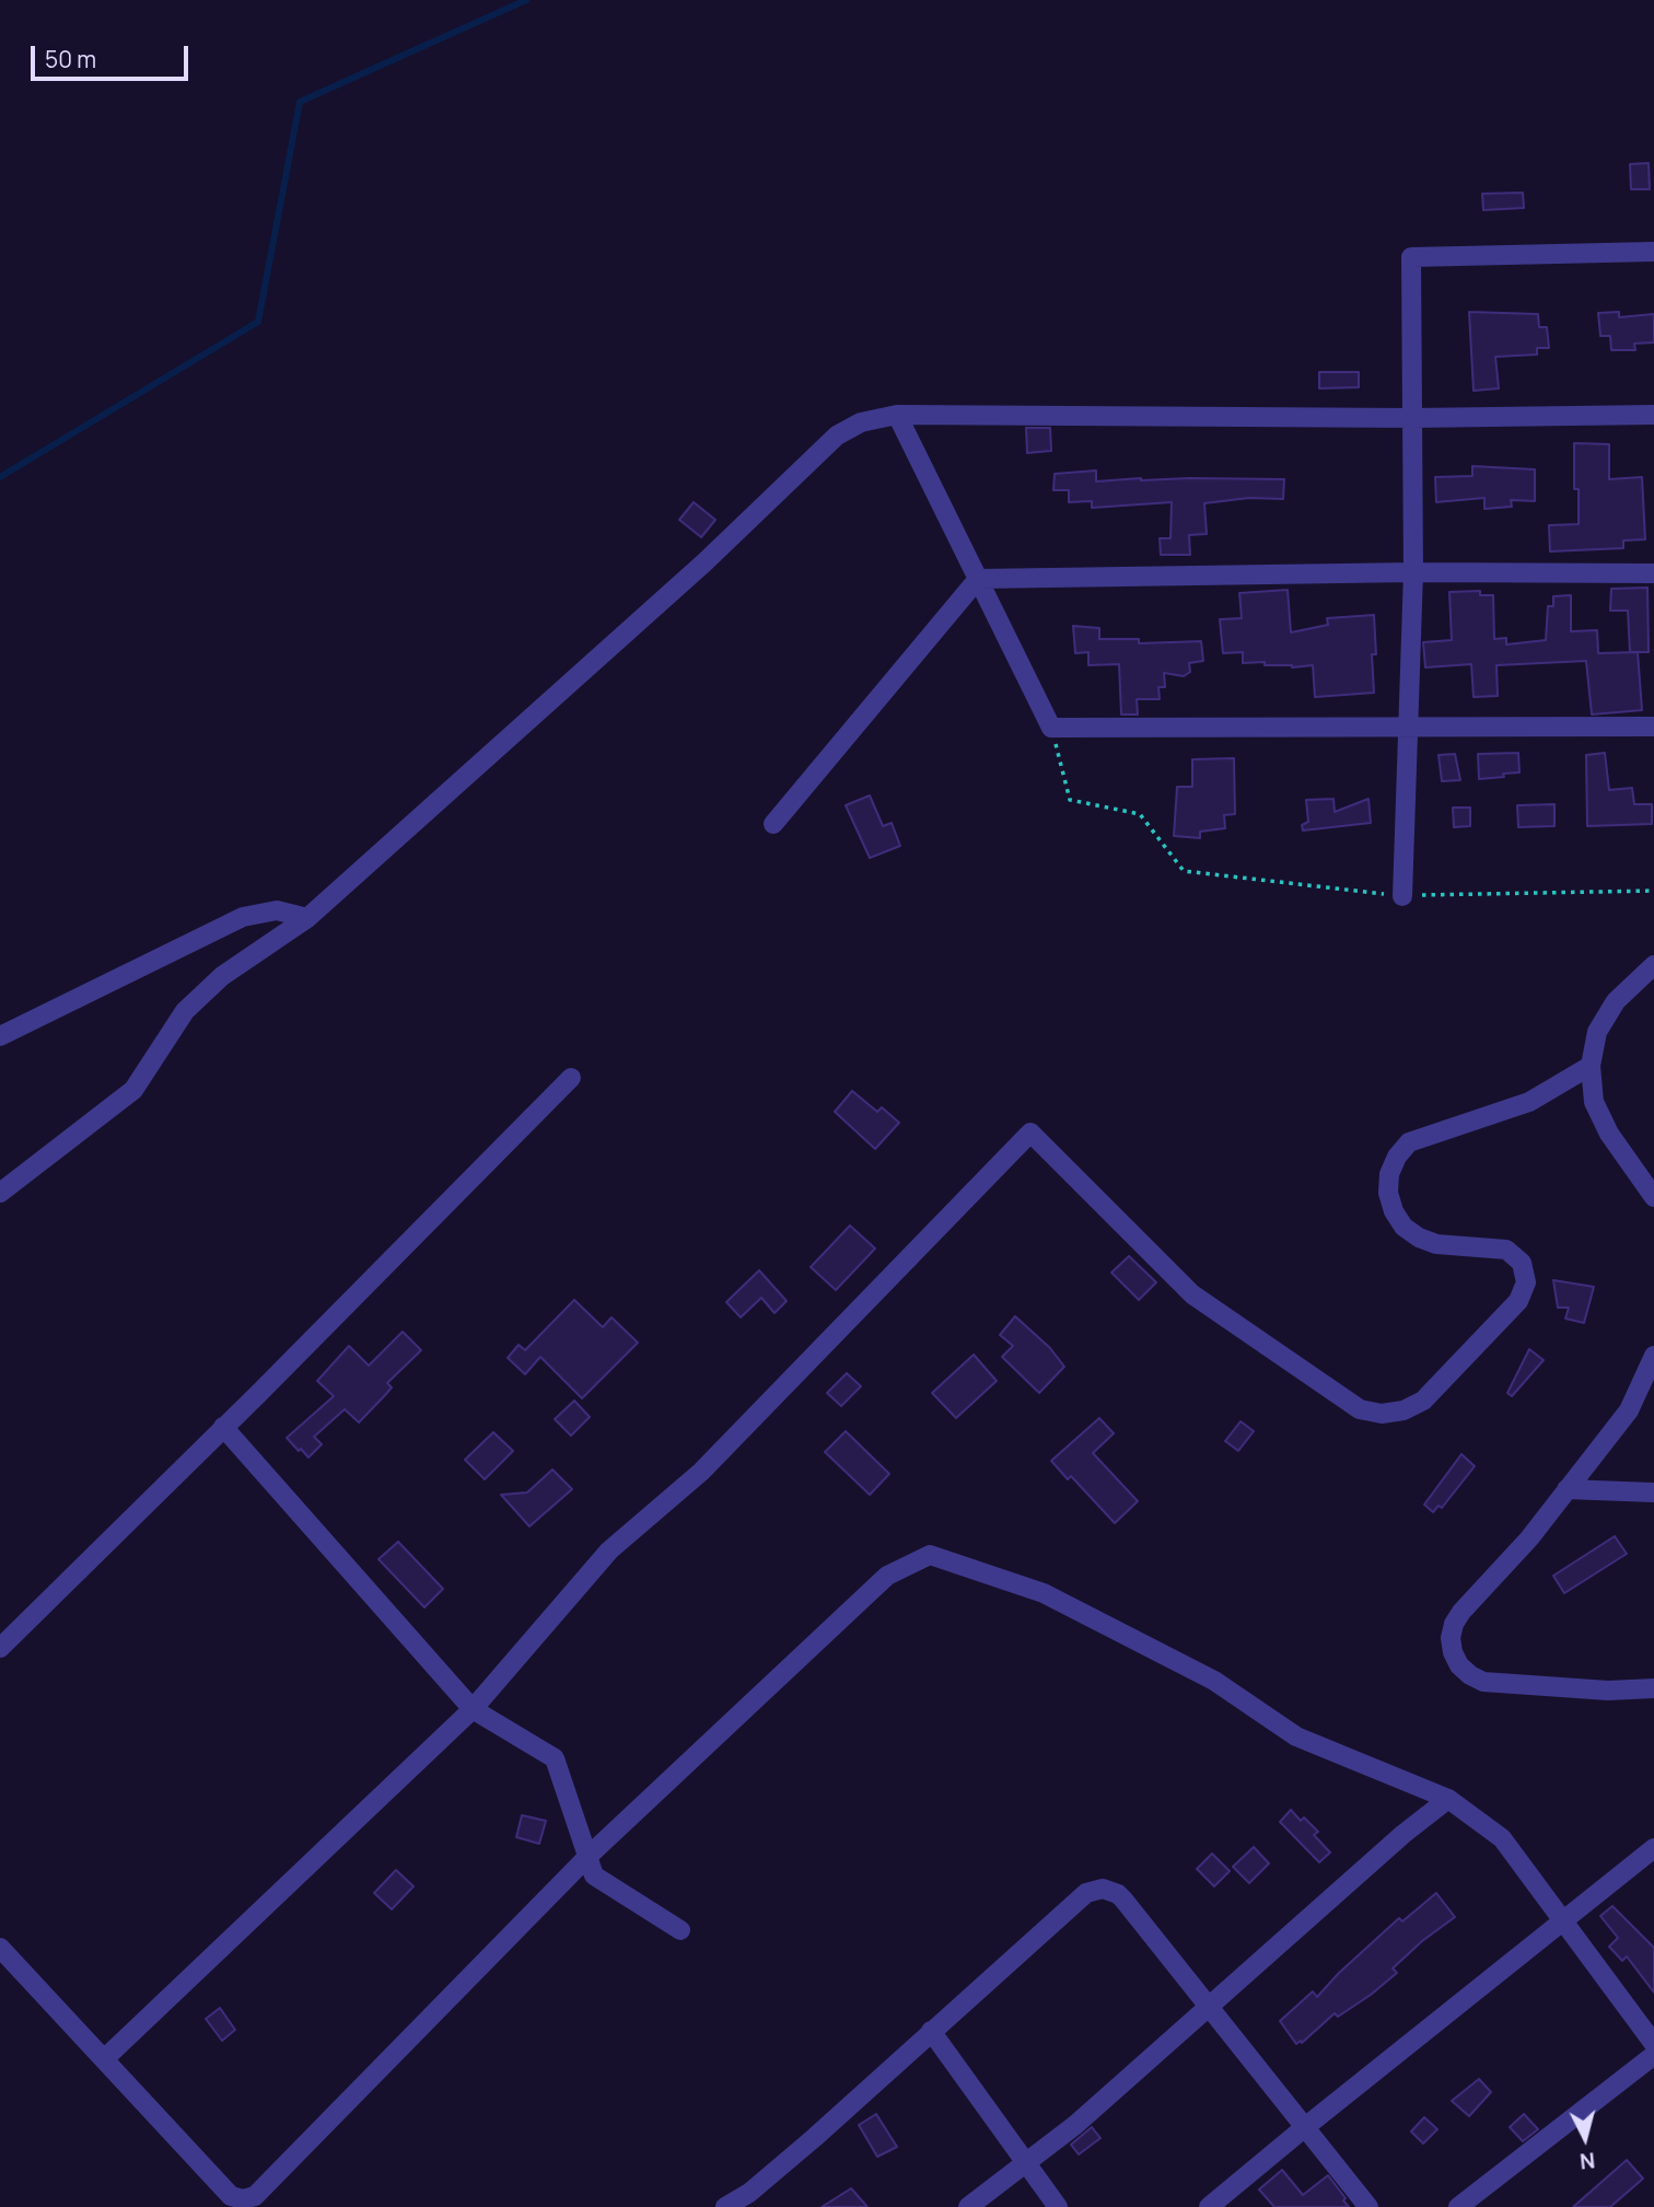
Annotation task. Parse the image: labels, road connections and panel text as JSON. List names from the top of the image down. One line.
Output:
{"scale_bar":"50 m","north":"bottom"}
